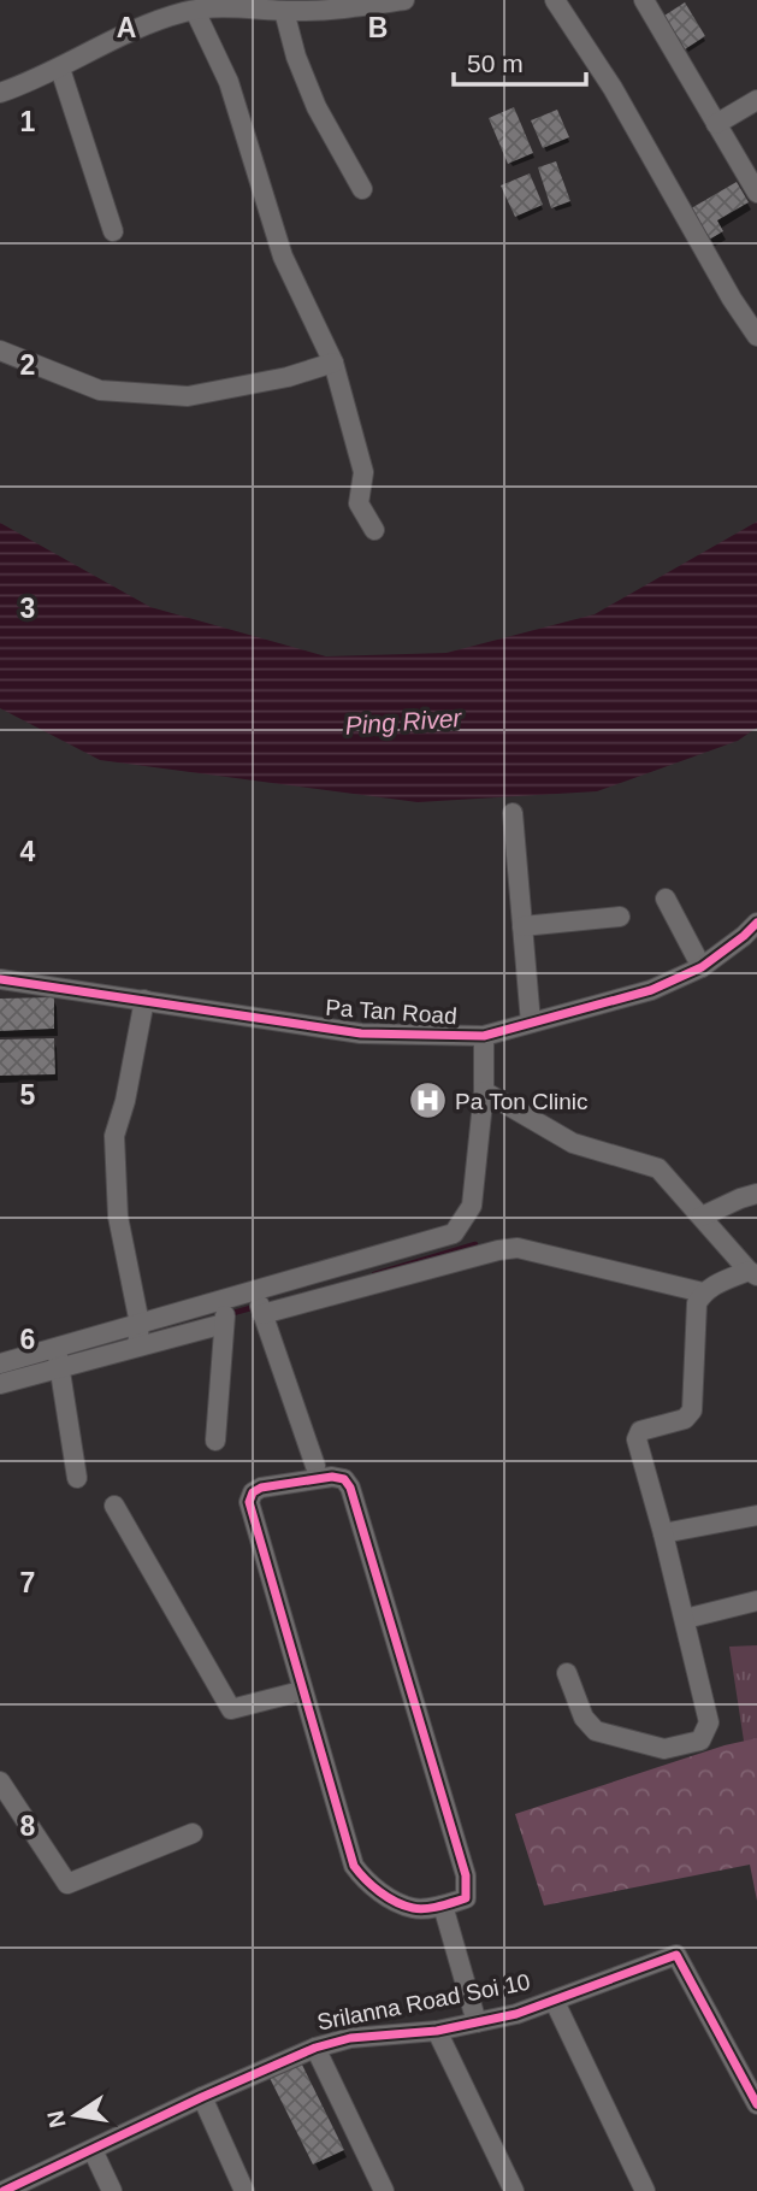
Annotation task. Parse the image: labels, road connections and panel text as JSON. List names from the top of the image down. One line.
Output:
{"streets":{"street":["Pa Tan Road","Srilanna Road Soi 10"]},"water":["Ping River"],"places":{"hospital":["Pa Ton Clinic"]},"scale_bar":"50 m","north":"left","grid":{"columns":["A","B"],"rows":["1","2","3","4","5","6","7","8"]}}
